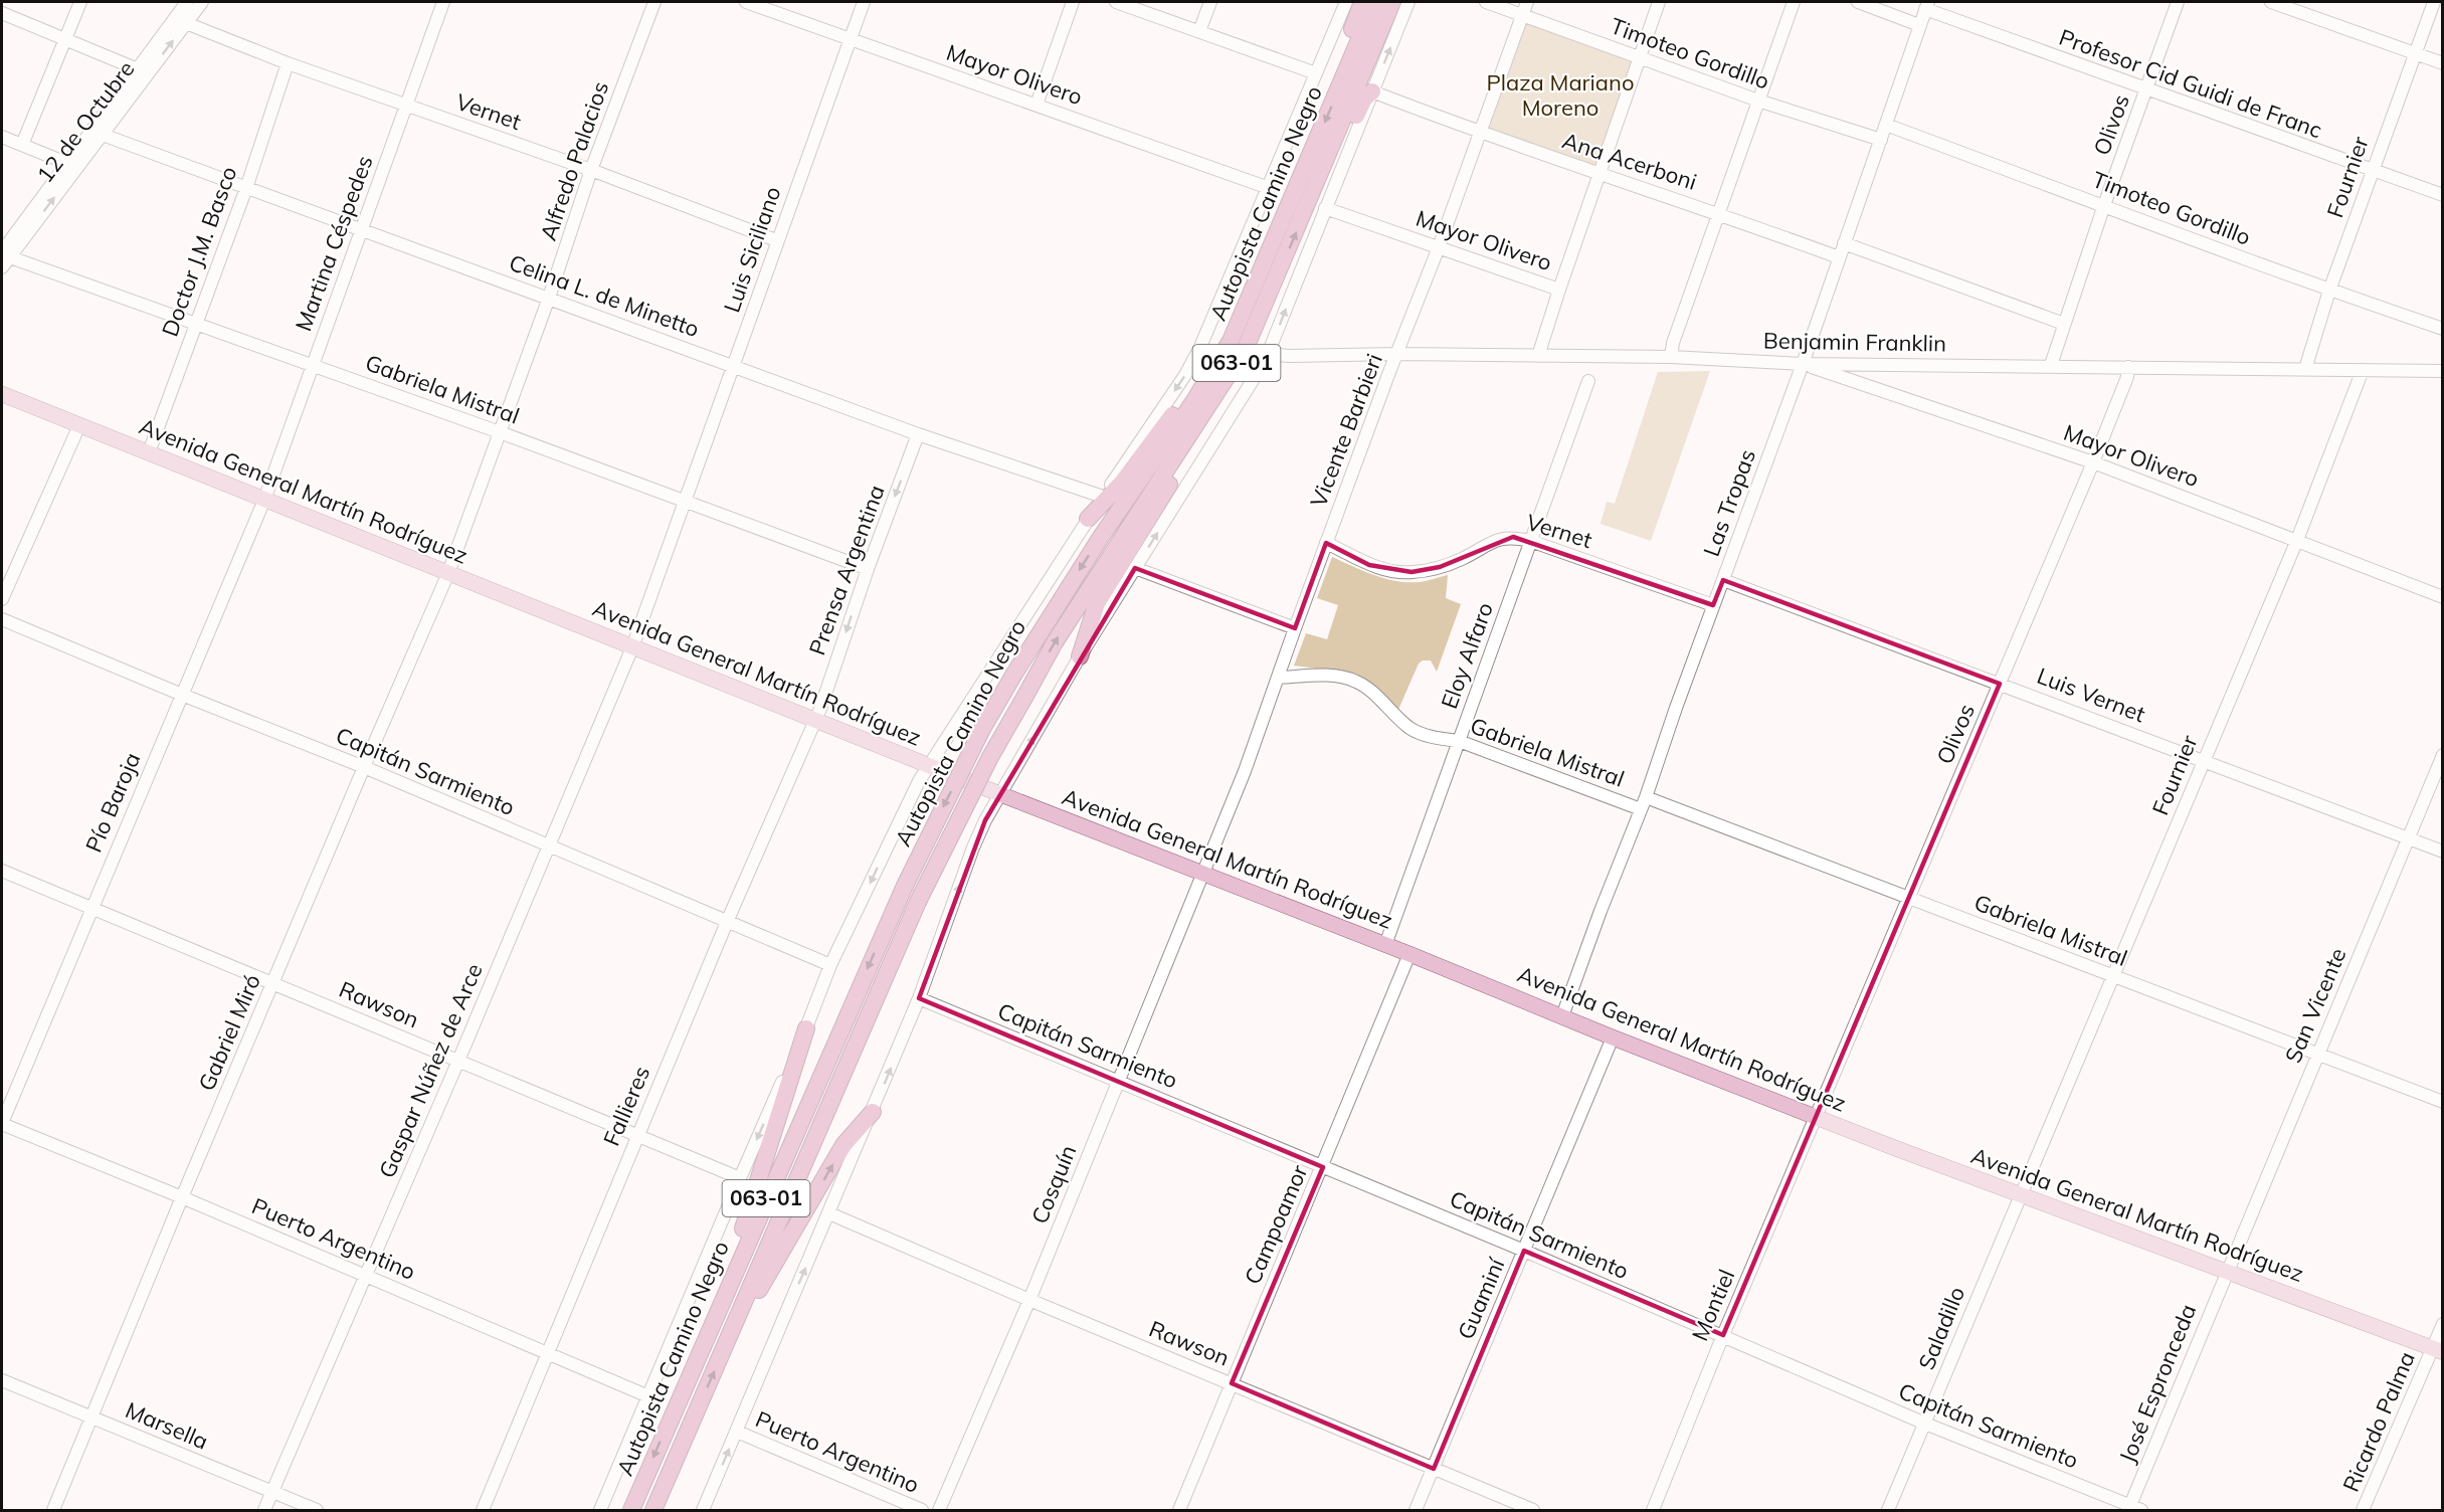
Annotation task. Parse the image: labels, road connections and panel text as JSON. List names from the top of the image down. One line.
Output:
{"streets":{"highway":["Autopista Camino Negro","063-01"],"main road":["Avenida General Martín Rodríguez"],"street":["Timoteo Gordillo","Mayor Olivero","Profesor Cid Guidi de Franc","Vernet","12 de Octubre","Olivos","Alfredo Palacios","Ana Acerboni","Fournier","Martina Céspedes","Luis Siciliano","Doctor J.M. Basco","Celina L. de Minetto","Benjamin Franklin","Gabriela Mistral","Vicente Barbieri","Las Tropas","Prensa Argentina","Eloy Alfaro","Luis Vernet","Capitán Sarmiento","Pío Baroja","Rawson","San Vicente","Gabriel Miró","Gaspar Núñez de Arce","Fallieres","Cosquín","Campoamor","Puerto Argentino","Guaminí","Montiel","Saladillo","José Espronceda","Ricardo Palma","Marsella"]},"crossings":[["Timoteo Gordillo","Olivos"],["Timoteo Gordillo","Fournier"],["Timoteo Gordillo","Vicente Barbieri"],["Timoteo Gordillo","Las Tropas"],["Mayor Olivero","Olivos"],["Mayor Olivero","Fournier"],["Mayor Olivero","Luis Siciliano"],["Mayor Olivero","Benjamin Franklin"],["Mayor Olivero","Vicente Barbieri"],["Mayor Olivero","Las Tropas"],["Profesor Cid Guidi de Franc","Olivos"],["Profesor Cid Guidi de Franc","Fournier"],["Profesor Cid Guidi de Franc","Las Tropas"],["Vernet","12 de Octubre"],["Vernet","Alfredo Palacios"],["Vernet","Martina Céspedes"],["Vernet","Luis Siciliano"],["Vernet","Doctor J.M. Basco"],["Vernet","Vicente Barbieri"],["Vernet","Las Tropas"],["Vernet","Eloy Alfaro"],["12 de Octubre","Celina L. de Minetto"],["12 de Octubre","Gabriela Mistral"],["Olivos","Benjamin Franklin"],["Olivos","Gabriela Mistral"],["Olivos","Avenida General Martín Rodríguez"],["Olivos","Luis Vernet"],["Olivos","Montiel"],["Alfredo Palacios","Celina L. de Minetto"],["Alfredo Palacios","Gabriela Mistral"],["Alfredo Palacios","Avenida General Martín Rodríguez"],["Alfredo Palacios","Gabriel Miró"],["Ana Acerboni","Vicente Barbieri"],["Ana Acerboni","Las Tropas"],["Fournier","Benjamin Franklin"],["Fournier","Gabriela Mistral"],["Fournier","Avenida General Martín Rodríguez"],["Fournier","Luis Vernet"],["Fournier","Saladillo"],["Martina Céspedes","Celina L. de Minetto"],["Martina Céspedes","Gabriela Mistral"],["Martina Céspedes","Avenida General Martín Rodríguez"],["Martina Céspedes","Pío Baroja"],["Luis Siciliano","Celina L. de Minetto"],["Luis Siciliano","Gabriela Mistral"],["Luis Siciliano","Avenida General Martín Rodríguez"],["Luis Siciliano","Gaspar Núñez de Arce"],["Doctor J.M. Basco","Celina L. de Minetto"],["Doctor J.M. Basco","Gabriela Mistral"],["Doctor J.M. Basco","Avenida General Martín Rodríguez"],["Celina L. de Minetto","Prensa Argentina"],["Benjamin Franklin","Vicente Barbieri"],["Benjamin Franklin","Las Tropas"],["Gabriela Mistral","Vicente Barbieri"],["Gabriela Mistral","Las Tropas"],["Gabriela Mistral","Prensa Argentina"],["Gabriela Mistral","Eloy Alfaro"],["Gabriela Mistral","San Vicente"],["Vicente Barbieri","Avenida General Martín Rodríguez"],["Vicente Barbieri","Cosquín"],["Avenida General Martín Rodríguez","Las Tropas"],["Avenida General Martín Rodríguez","Prensa Argentina"],["Avenida General Martín Rodríguez","Eloy Alfaro"],["Avenida General Martín Rodríguez","Pío Baroja"],["Avenida General Martín Rodríguez","San Vicente"],["Avenida General Martín Rodríguez","Gabriel Miró"],["Avenida General Martín Rodríguez","Gaspar Núñez de Arce"],["Avenida General Martín Rodríguez","Fallieres"],["Avenida General Martín Rodríguez","Cosquín"],["Avenida General Martín Rodríguez","Campoamor"],["Avenida General Martín Rodríguez","Guaminí"],["Avenida General Martín Rodríguez","Montiel"],["Avenida General Martín Rodríguez","Saladillo"],["Avenida General Martín Rodríguez","José Espronceda"],["Avenida General Martín Rodríguez","Ricardo Palma"],["Las Tropas","Luis Vernet"],["Prensa Argentina","Fallieres"],["Luis Vernet","San Vicente"],["Capitán Sarmiento","Pío Baroja"],["Capitán Sarmiento","Gabriel Miró"],["Capitán Sarmiento","Gaspar Núñez de Arce"],["Capitán Sarmiento","Fallieres"],["Capitán Sarmiento","Cosquín"],["Capitán Sarmiento","Campoamor"],["Capitán Sarmiento","Guaminí"],["Capitán Sarmiento","Montiel"],["Capitán Sarmiento","Saladillo"],["Capitán Sarmiento","José Espronceda"],["Pío Baroja","Rawson"],["Pío Baroja","Puerto Argentino"],["Rawson","Gabriel Miró"],["Rawson","Gaspar Núñez de Arce"],["Rawson","Fallieres"],["Rawson","Cosquín"],["Rawson","Campoamor"],["Rawson","Guaminí"],["San Vicente","José Espronceda"],["Gabriel Miró","Puerto Argentino"],["Gabriel Miró","Marsella"],["Gaspar Núñez de Arce","Puerto Argentino"],["Gaspar Núñez de Arce","Marsella"],["Fallieres","Puerto Argentino"]],"one_way":["Prensa Argentina"],"parks":["Plaza Mariano Moreno"]}
